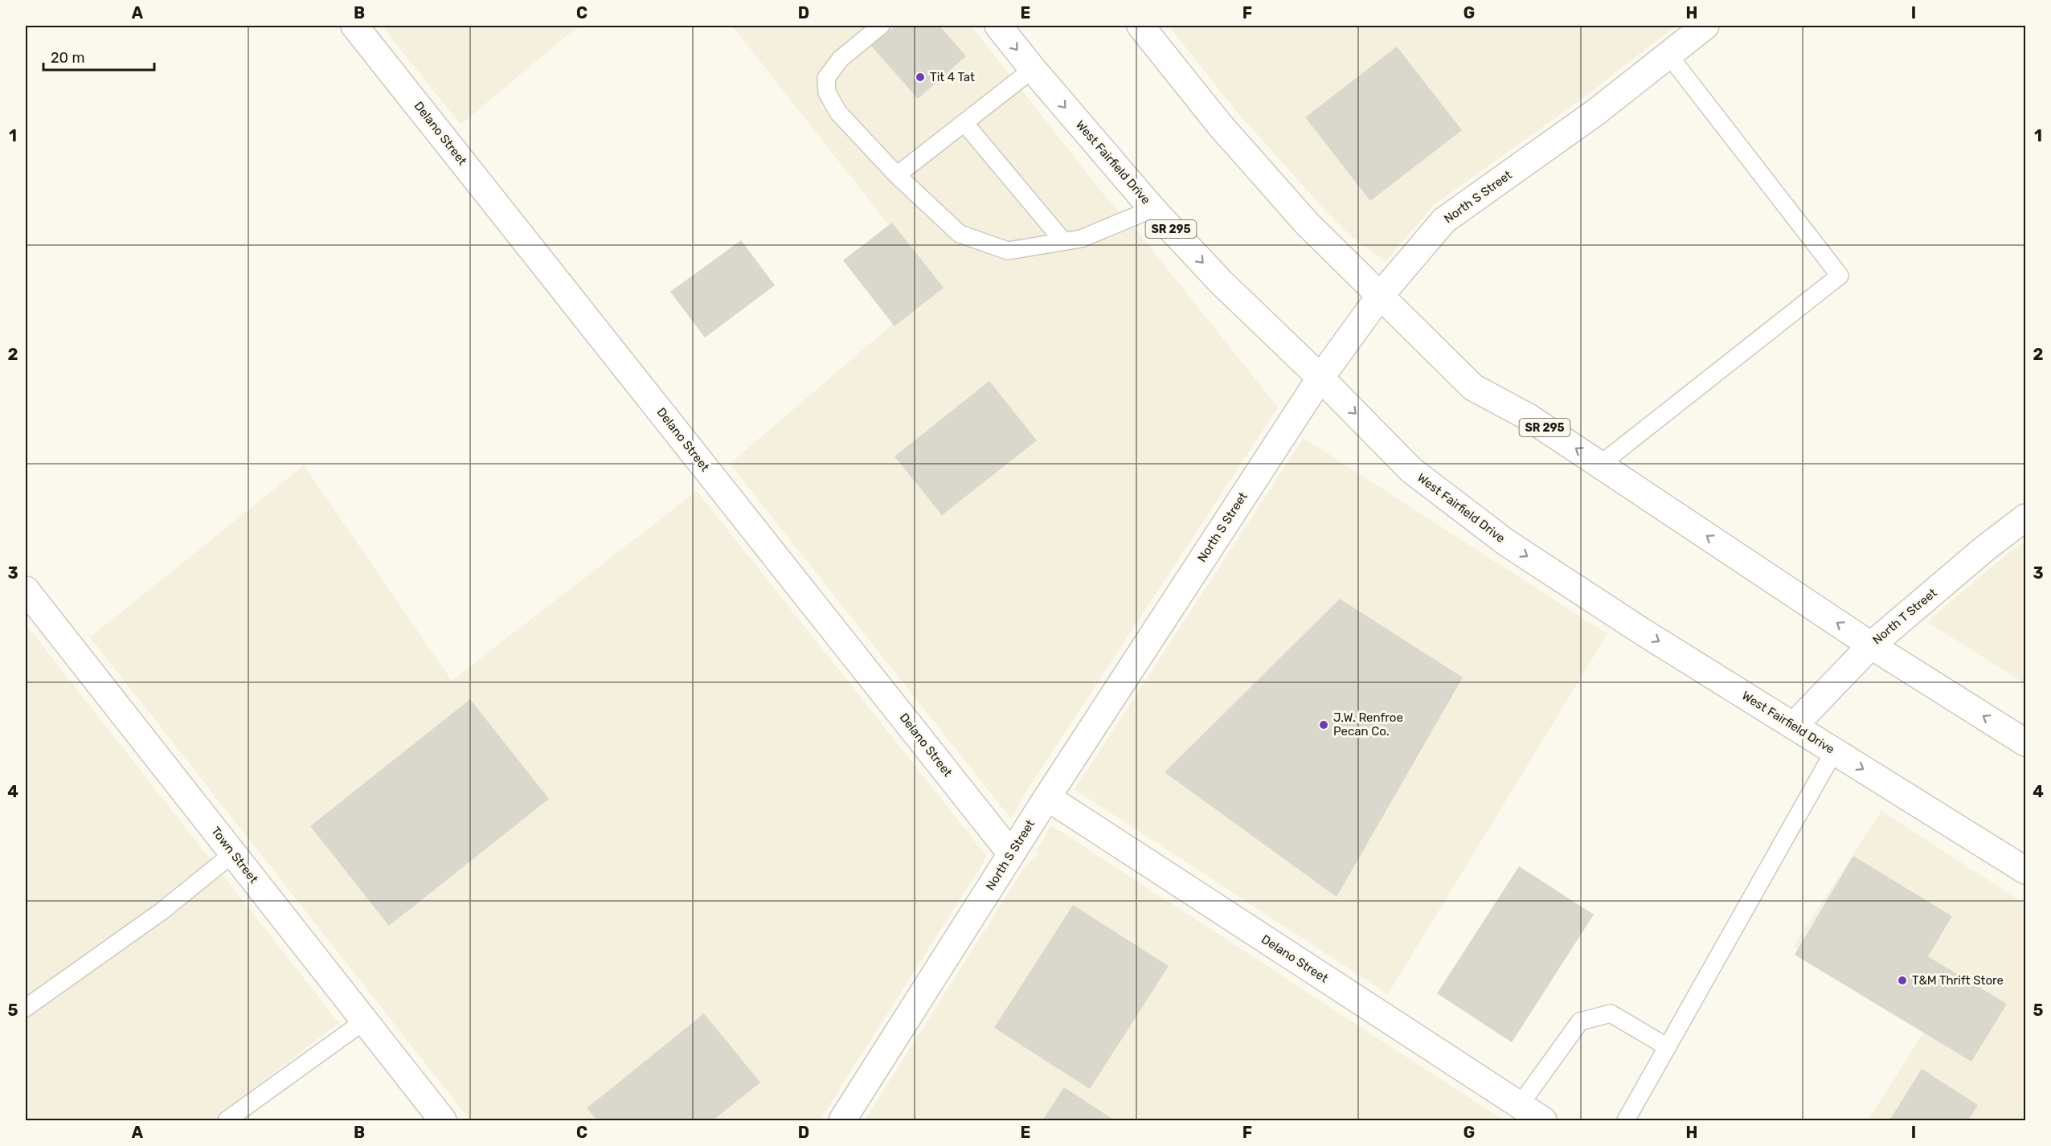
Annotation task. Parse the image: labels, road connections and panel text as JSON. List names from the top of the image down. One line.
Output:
{"streets":{"street":["Delano Street","West Fairfield Drive","North S Street","SR 295","North T Street","Town Street"]},"crossings":[["Delano Street","North S Street"],["West Fairfield Drive","North S Street"],["West Fairfield Drive","North T Street"],["North S Street","SR 295"],["SR 295","North T Street"]],"places":["Tit 4 Tat","J.W. Renfroe Pecan Co.","T&M Thrift Store"],"scale_bar":"20 m","grid":{"columns":["A","B","C","D","E","F","G","H","I"],"rows":["1","2","3","4","5"]}}
